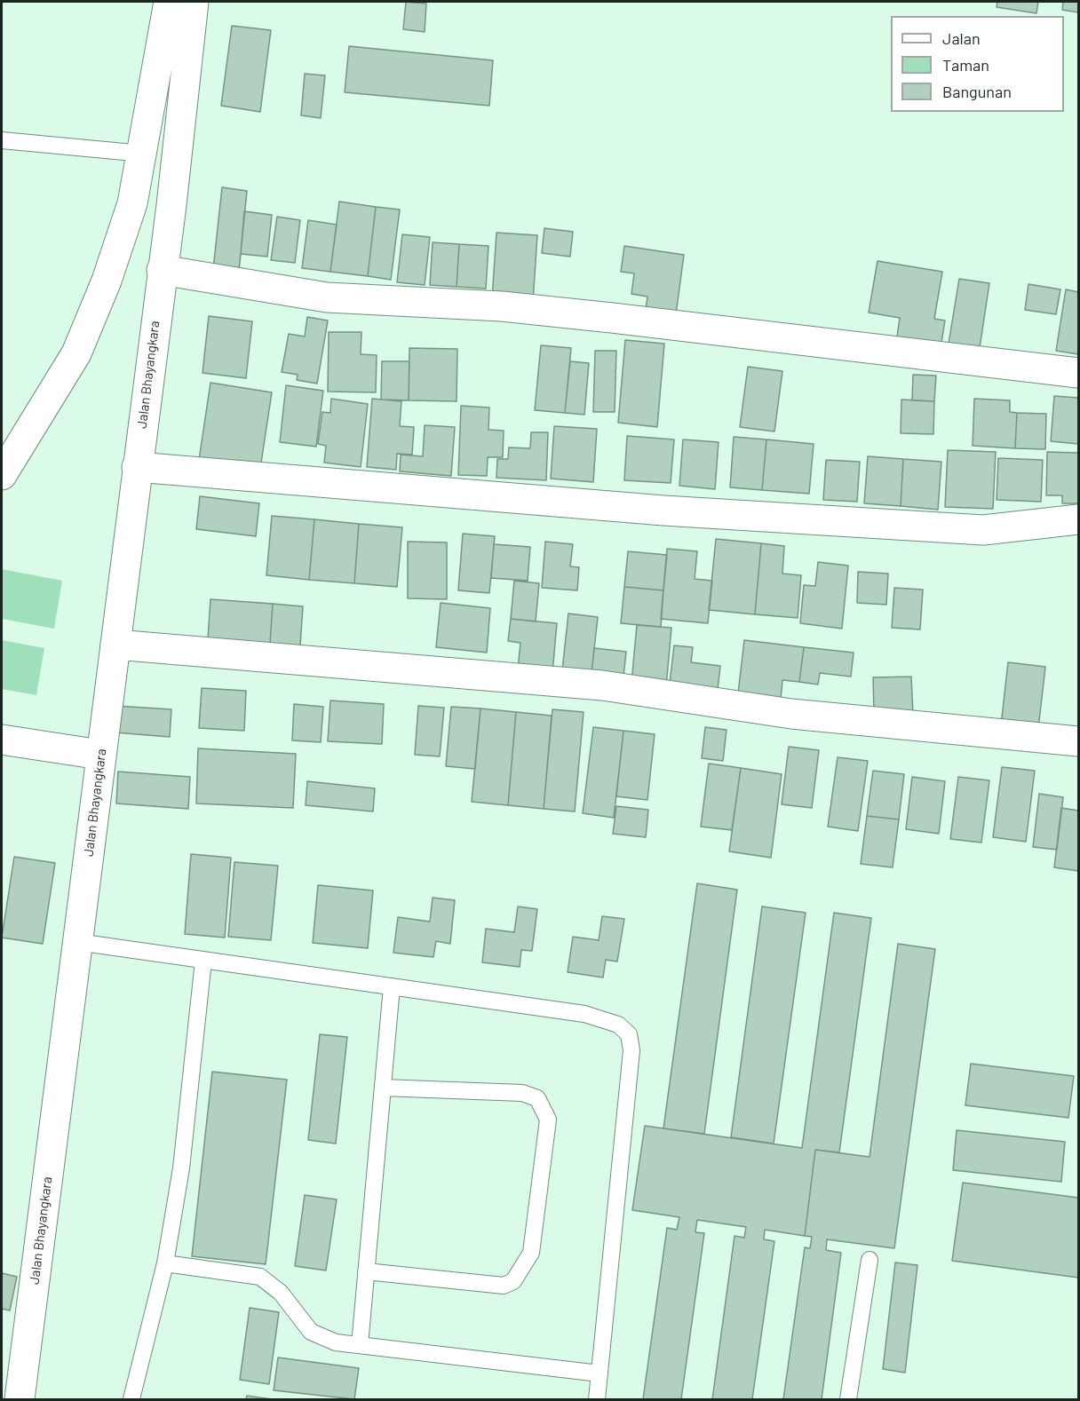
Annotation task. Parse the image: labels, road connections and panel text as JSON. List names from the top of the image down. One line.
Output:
{"streets":{"street":["Jalan Bhayangkara"]},"legend":["Jalan","Taman","Bangunan"]}
